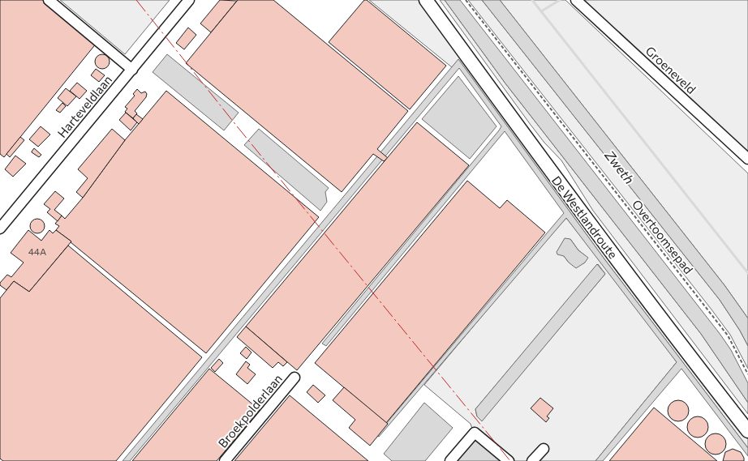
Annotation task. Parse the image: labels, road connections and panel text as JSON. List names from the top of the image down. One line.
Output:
{"streets":{"main road":["De Westlandroute"],"street":["Groeneveld","Harteveldlaan","Broekpolderlaan"],"path":["Overtoomsepad"]},"water":["Zweth"],"house_numbers":["44A"]}
